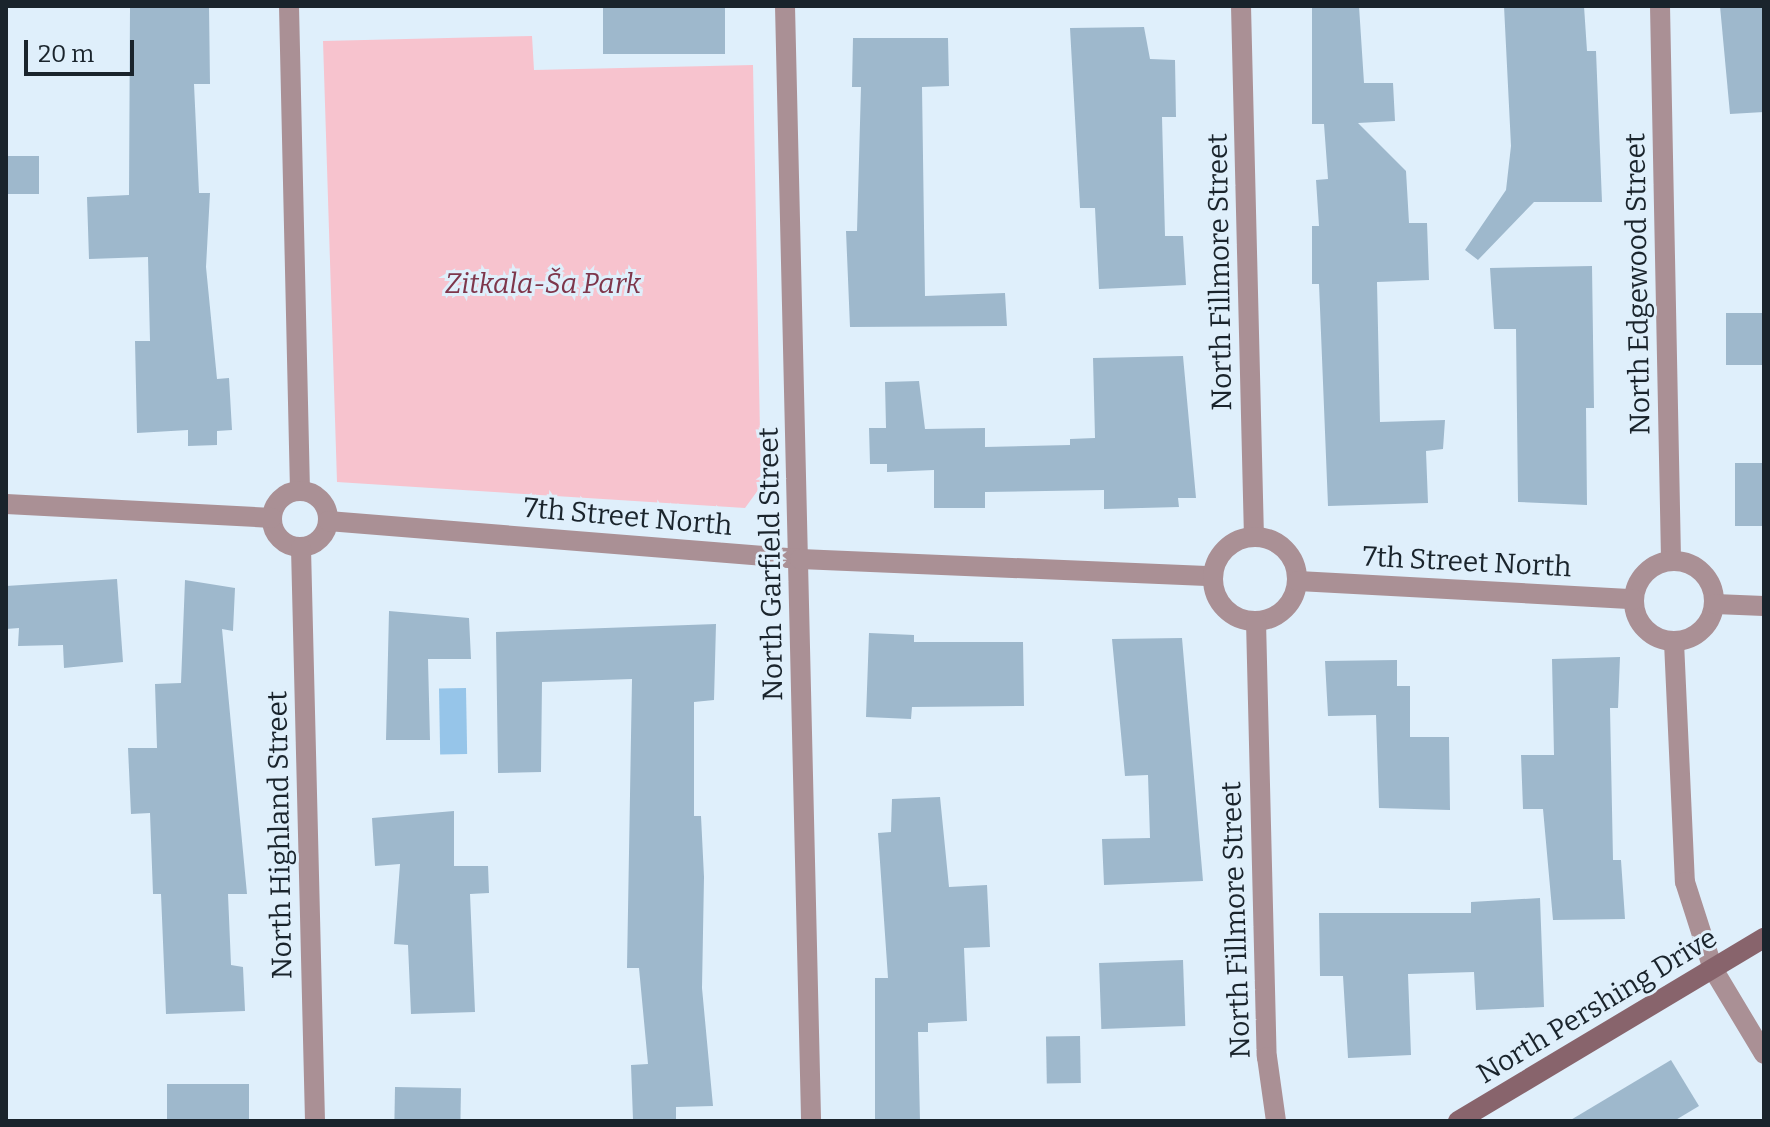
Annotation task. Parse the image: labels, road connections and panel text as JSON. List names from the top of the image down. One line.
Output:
{"streets":{"street":["North Fillmore Street","North Edgewood Street","7th Street North","North Garfield Street","North Highland Street","North Pershing Drive"]},"crossings":[["North Fillmore Street","7th Street North"],["North Edgewood Street","7th Street North"],["7th Street North","North Garfield Street"],["7th Street North","North Highland Street"]],"parks":["Zitkala-Ša Park"],"scale_bar":"20 m"}
